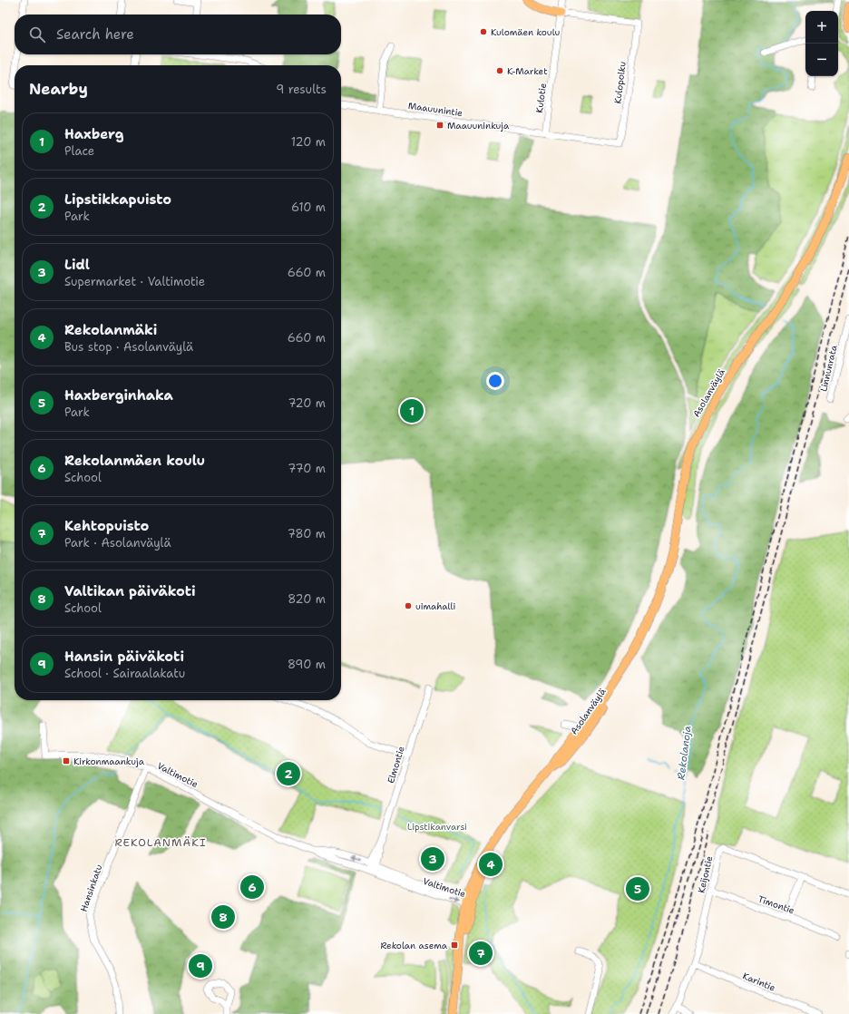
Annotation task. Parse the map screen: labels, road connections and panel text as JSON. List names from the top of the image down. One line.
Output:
{"streets":{"main road":["Asolanväylä"],"street":["Kulopolku","Kulotie","Maauunintie","Linnunrata","Elmontie","Valtimotie","Keijontie","Hansinkatu","Timontie","Karintie"]},"crossings":[["Kulopolku","Kulotie"],["Kulopolku","Maauunintie"],["Kulotie","Maauunintie"],["Asolanväylä","Valtimotie"],["Elmontie","Valtimotie"],["Valtimotie","Hansinkatu"],["Keijontie","Timontie"],["Keijontie","Karintie"]],"districts":["REKOLANMÄKI"],"water":["Rekolanoja"],"parks":["Lipstikanvarsi"],"places":{"other":["Kulomäen koulu","K-Market","uimahalli"],"transit":["Maauuninkuja","Kirkonmaankuja","Rekolan asema"]},"page":{"map_buttons":["+","−"],"search":"Search here","heading":["Nearby","9 results"],"list":[{"mark":"1","name":"Haxberg","note":"Place","value":"120 m"},{"mark":"2","name":"Lipstikkapuisto","note":"Park","value":"610 m"},{"mark":"3","name":"Lidl","note":"Supermarket · Valtimotie","value":"660 m"},{"mark":"4","name":"Rekolanmäki","note":"Bus stop · Asolanväylä","value":"660 m"},{"mark":"5","name":"Haxberginhaka","note":"Park","value":"720 m"},{"mark":"6","name":"Rekolanmäen koulu","note":"School","value":"770 m"},{"mark":"7","name":"Kehtopuisto","note":"Park · Asolanväylä","value":"780 m"},{"mark":"8","name":"Valtikan päiväkoti","note":"School","value":"820 m"},{"mark":"9","name":"Hansin päiväkoti","note":"School · Sairaalakatu","value":"890 m"}],"pins":["1","2","3","4","6","5","8","7","9"]}}
